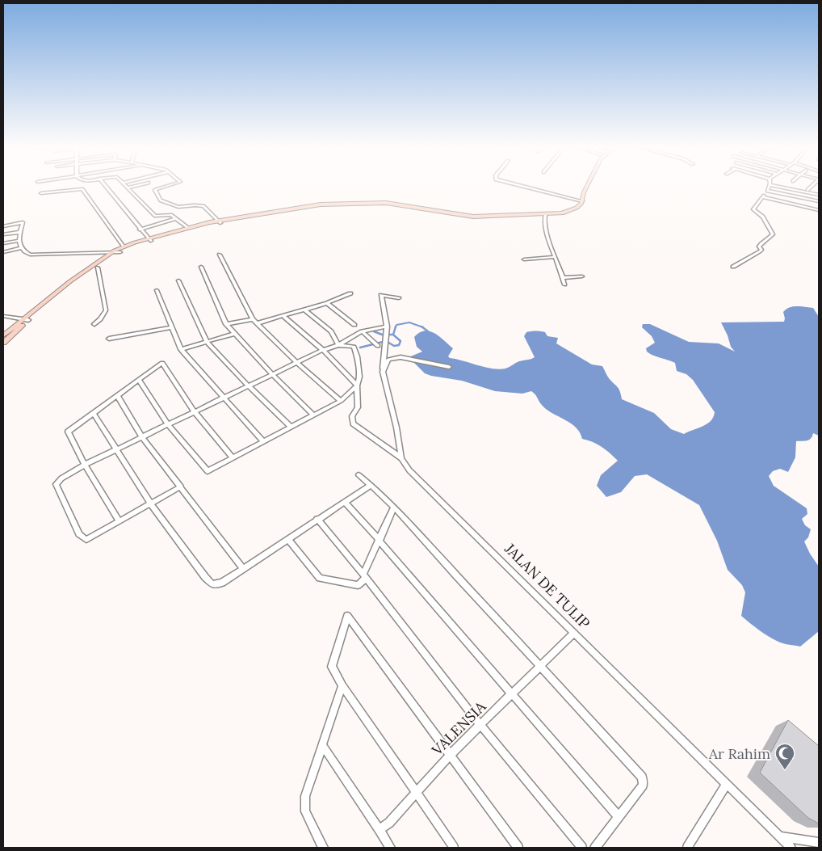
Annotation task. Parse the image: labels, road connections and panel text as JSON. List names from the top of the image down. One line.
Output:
{"streets":{"street":["JALAN DE TULIP","VALENSIA"]},"crossings":[["JALAN DE TULIP","VALENSIA"]],"places":{"mosque":["Ar Rahim"]}}
